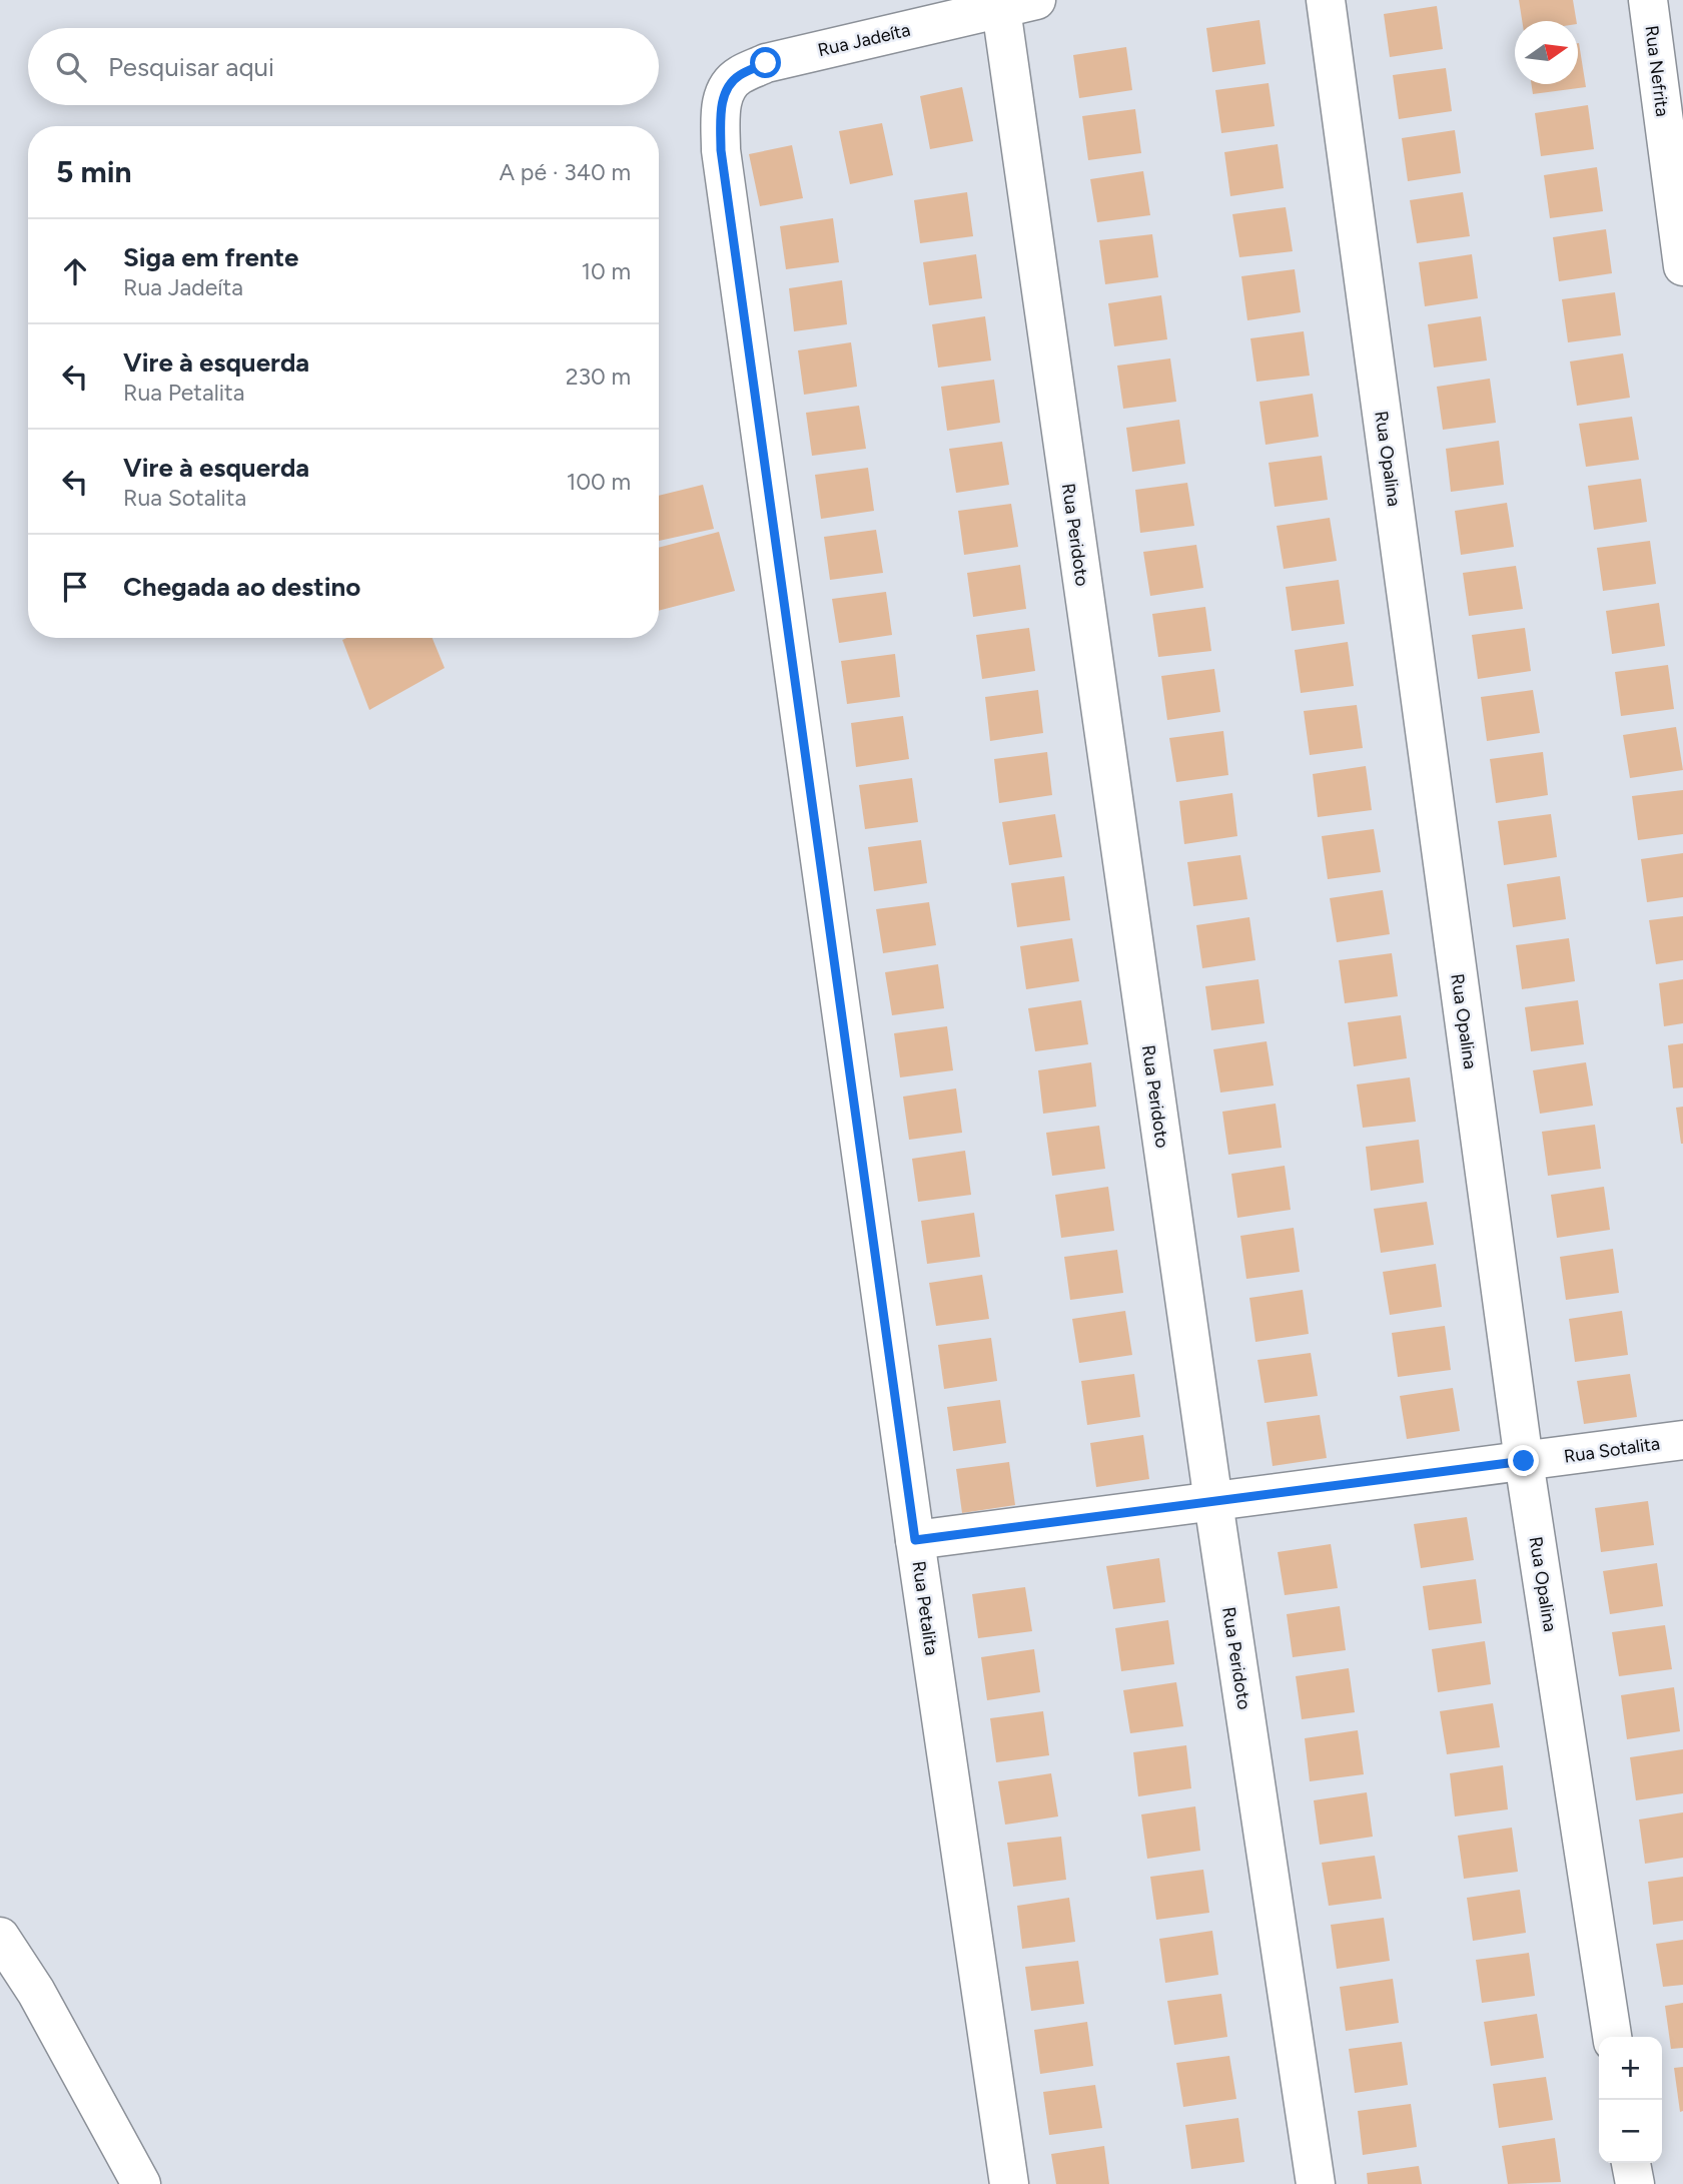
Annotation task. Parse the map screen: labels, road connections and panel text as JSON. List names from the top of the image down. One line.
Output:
{"streets":{"street":["Rua Jadeíta","Rua Nefrita","Rua Opalina","Rua Peridoto","Rua Sotalita","Rua Petalita"]},"crossings":[["Rua Jadeíta","Rua Peridoto"],["Rua Jadeíta","Rua Petalita"],["Rua Opalina","Rua Sotalita"],["Rua Peridoto","Rua Sotalita"],["Rua Sotalita","Rua Petalita"]],"north":"right","page":{"search":"Pesquisar aqui","heading":["5 min","A pé · 340 m"],"list":[["Siga em frente","Rua Jadeíta","10 m"],["Vire à esquerda","Rua Petalita","230 m"],["Vire à esquerda","Rua Sotalita","100 m"],"Chegada ao destino"],"map_buttons":["+","−"]}}
